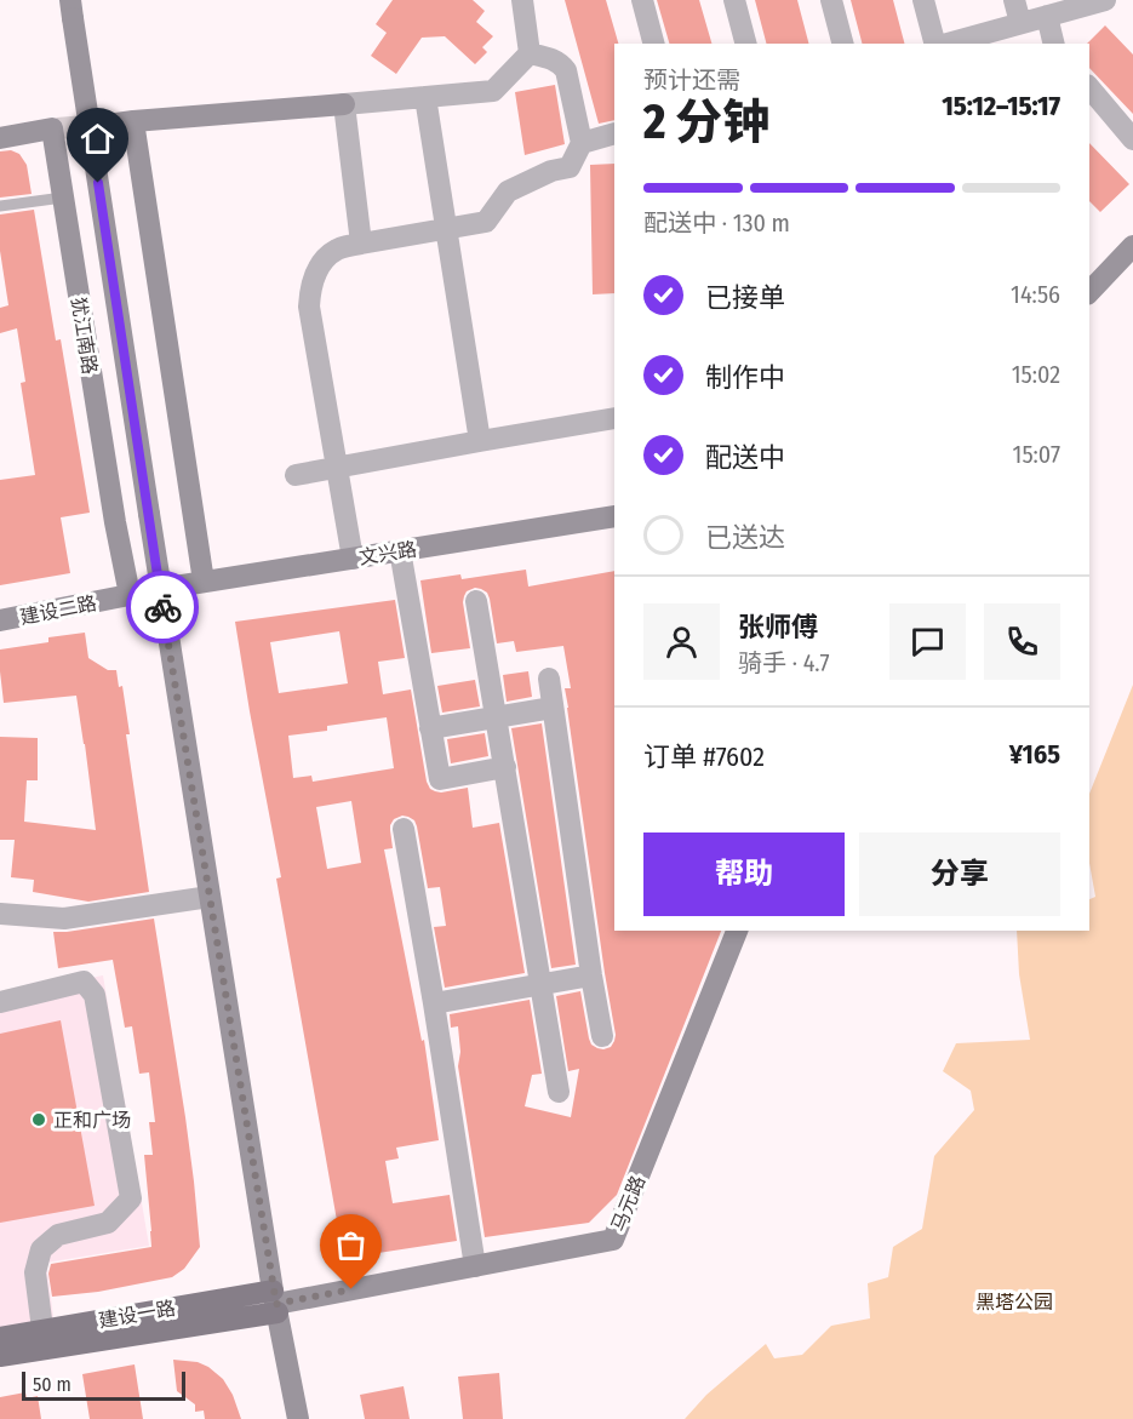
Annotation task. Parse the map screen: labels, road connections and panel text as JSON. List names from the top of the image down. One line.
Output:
{"streets":{"main road":["建设一路"],"street":["犹江南路","文兴路","建设二路","马元路"]},"crossings":[["犹江南路","建设二路"],["文兴路","建设二路"],["马元路","建设一路"]],"parks":["黑塔公园"],"places":["正和广场"],"scale_bar":"50 m","page":{"heading":["2 分钟","预计还需","15:12–15:17"],"panel":["张师傅","骑手 · 4.7","订单 #7602","¥165"],"bar":"配送中 · 130 m","list":[["已接单","14:56"],["制作中","15:02"],["配送中","15:07"],"已送达"],"buttons":["帮助","分享"],"scale":"50 m"}}
